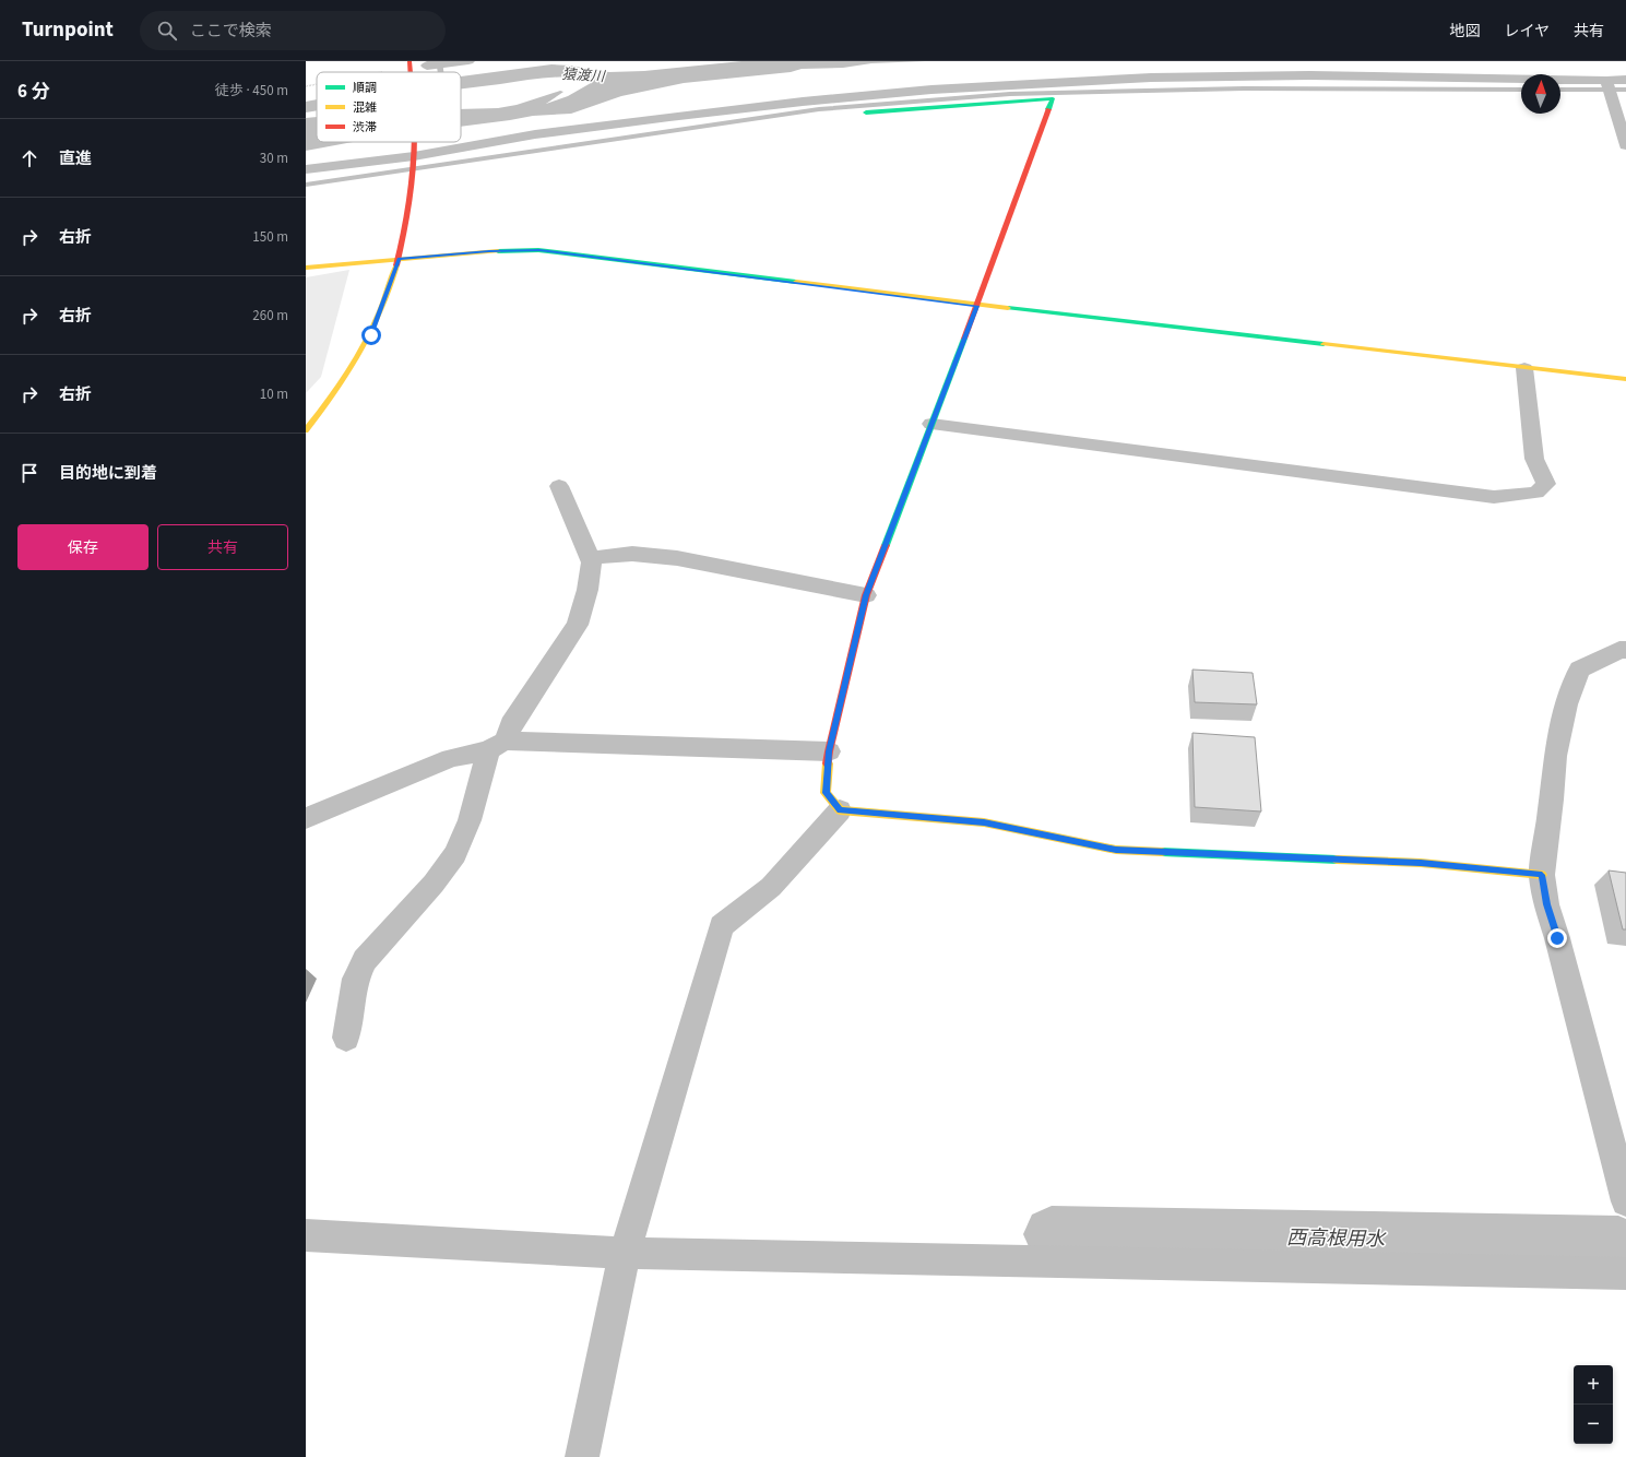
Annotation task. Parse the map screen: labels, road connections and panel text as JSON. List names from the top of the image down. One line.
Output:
{"water":["猿渡川","西高根用水"],"legend":["順調","混雑","渋滞"],"north":"top","page":{"header":"Turnpoint","search":"ここで検索","nav":["地図","レイヤ","共有"],"heading":["6 分","徒歩 · 450 m"],"list":[["直進","30 m"],["右折","150 m"],["右折","260 m"],["右折","10 m"],"目的地に到着"],"buttons":["保存","共有"],"map_buttons":["+","−"]}}
